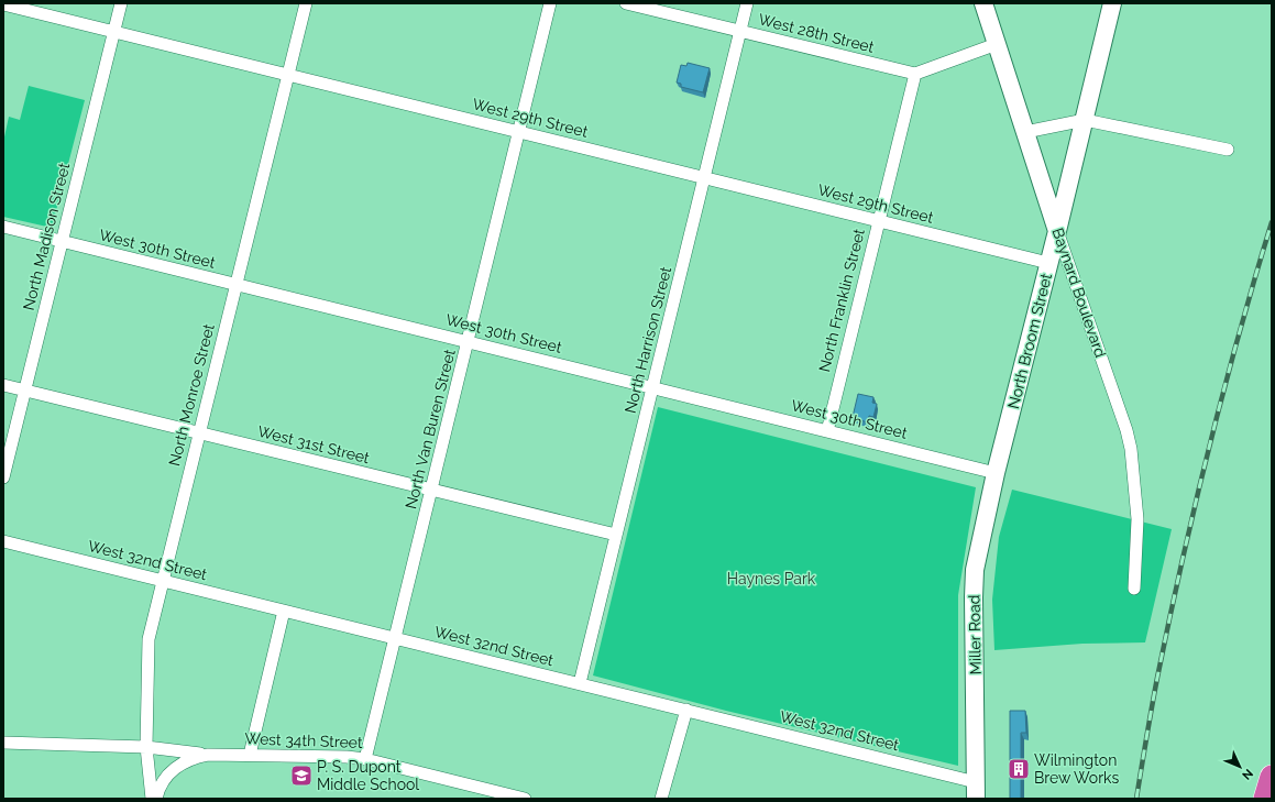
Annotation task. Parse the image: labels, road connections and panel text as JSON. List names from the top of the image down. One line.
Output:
{"streets":{"street":["West 28th Street","West 29th Street","North Madison Street","West 30th Street","Baynard Boulevard","North Franklin Street","North Harrison Street","North Broom Street","North Monroe Street","North Van Buren Street","West 31st Street","West 32nd Street","Miller Road","West 34th Street"]},"crossings":[["West 28th Street","North Franklin Street"],["West 28th Street","North Harrison Street"],["West 29th Street","North Madison Street"],["West 29th Street","North Franklin Street"],["West 29th Street","North Harrison Street"],["West 29th Street","North Broom Street"],["West 29th Street","North Monroe Street"],["West 29th Street","North Van Buren Street"],["North Madison Street","West 30th Street"],["North Madison Street","West 31st Street"],["West 30th Street","North Franklin Street"],["West 30th Street","North Harrison Street"],["West 30th Street","North Broom Street"],["West 30th Street","North Monroe Street"],["West 30th Street","North Van Buren Street"],["West 30th Street","Miller Road"],["Baynard Boulevard","North Broom Street"],["North Harrison Street","West 31st Street"],["North Harrison Street","West 32nd Street"],["North Broom Street","Miller Road"],["North Monroe Street","West 31st Street"],["North Monroe Street","West 32nd Street"],["North Monroe Street","West 34th Street"],["North Van Buren Street","West 31st Street"],["North Van Buren Street","West 32nd Street"],["North Van Buren Street","West 34th Street"],["West 32nd Street","Miller Road"]],"parks":["Haynes Park"],"places":{"building":["Wilmington Brew Works"],"school or university":["P. S. Dupont Middle School"]},"north":"bottom right"}
